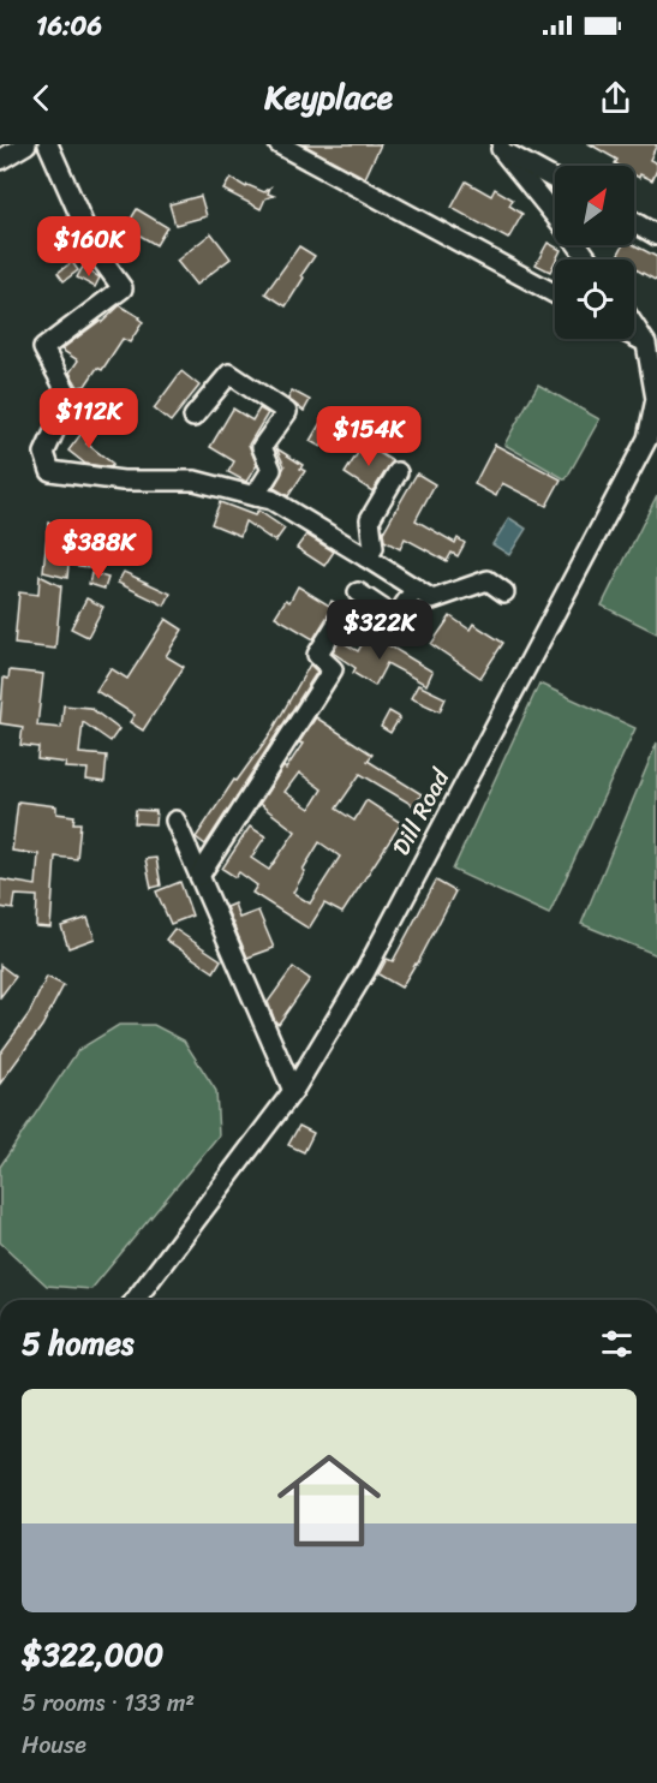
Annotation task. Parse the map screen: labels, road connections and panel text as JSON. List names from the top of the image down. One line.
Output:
{"streets":{"street":["Dill Road"]},"north":"top right","page":{"status":"16:06","header":"Keyplace","price":["$160K","$112K","$154K","$388K","$322K"],"heading":"5 homes","list":[{"name":"$322,000","note":"5 rooms · 133 m² · House"}]}}
